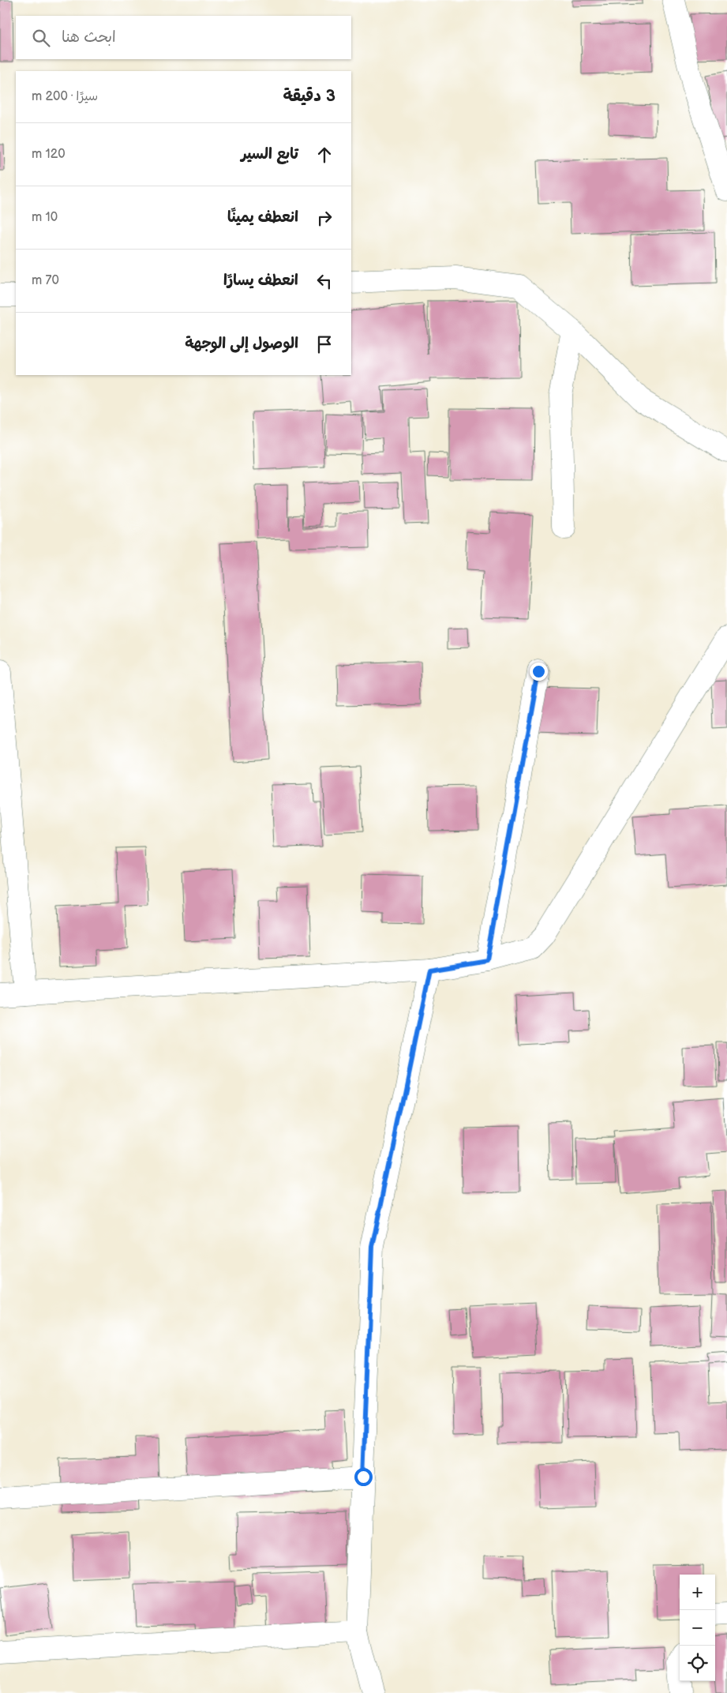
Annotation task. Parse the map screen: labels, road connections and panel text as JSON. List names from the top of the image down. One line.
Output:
{"page":{"search":"ابحث هنا","heading":["3 دقيقة","سيرًا · 200 m"],"list":[["تابع السير","120 m"],["انعطف يمينًا","10 m"],["انعطف يسارًا","70 m"],"الوصول إلى الوجهة"],"map_buttons":["+","−"]}}
